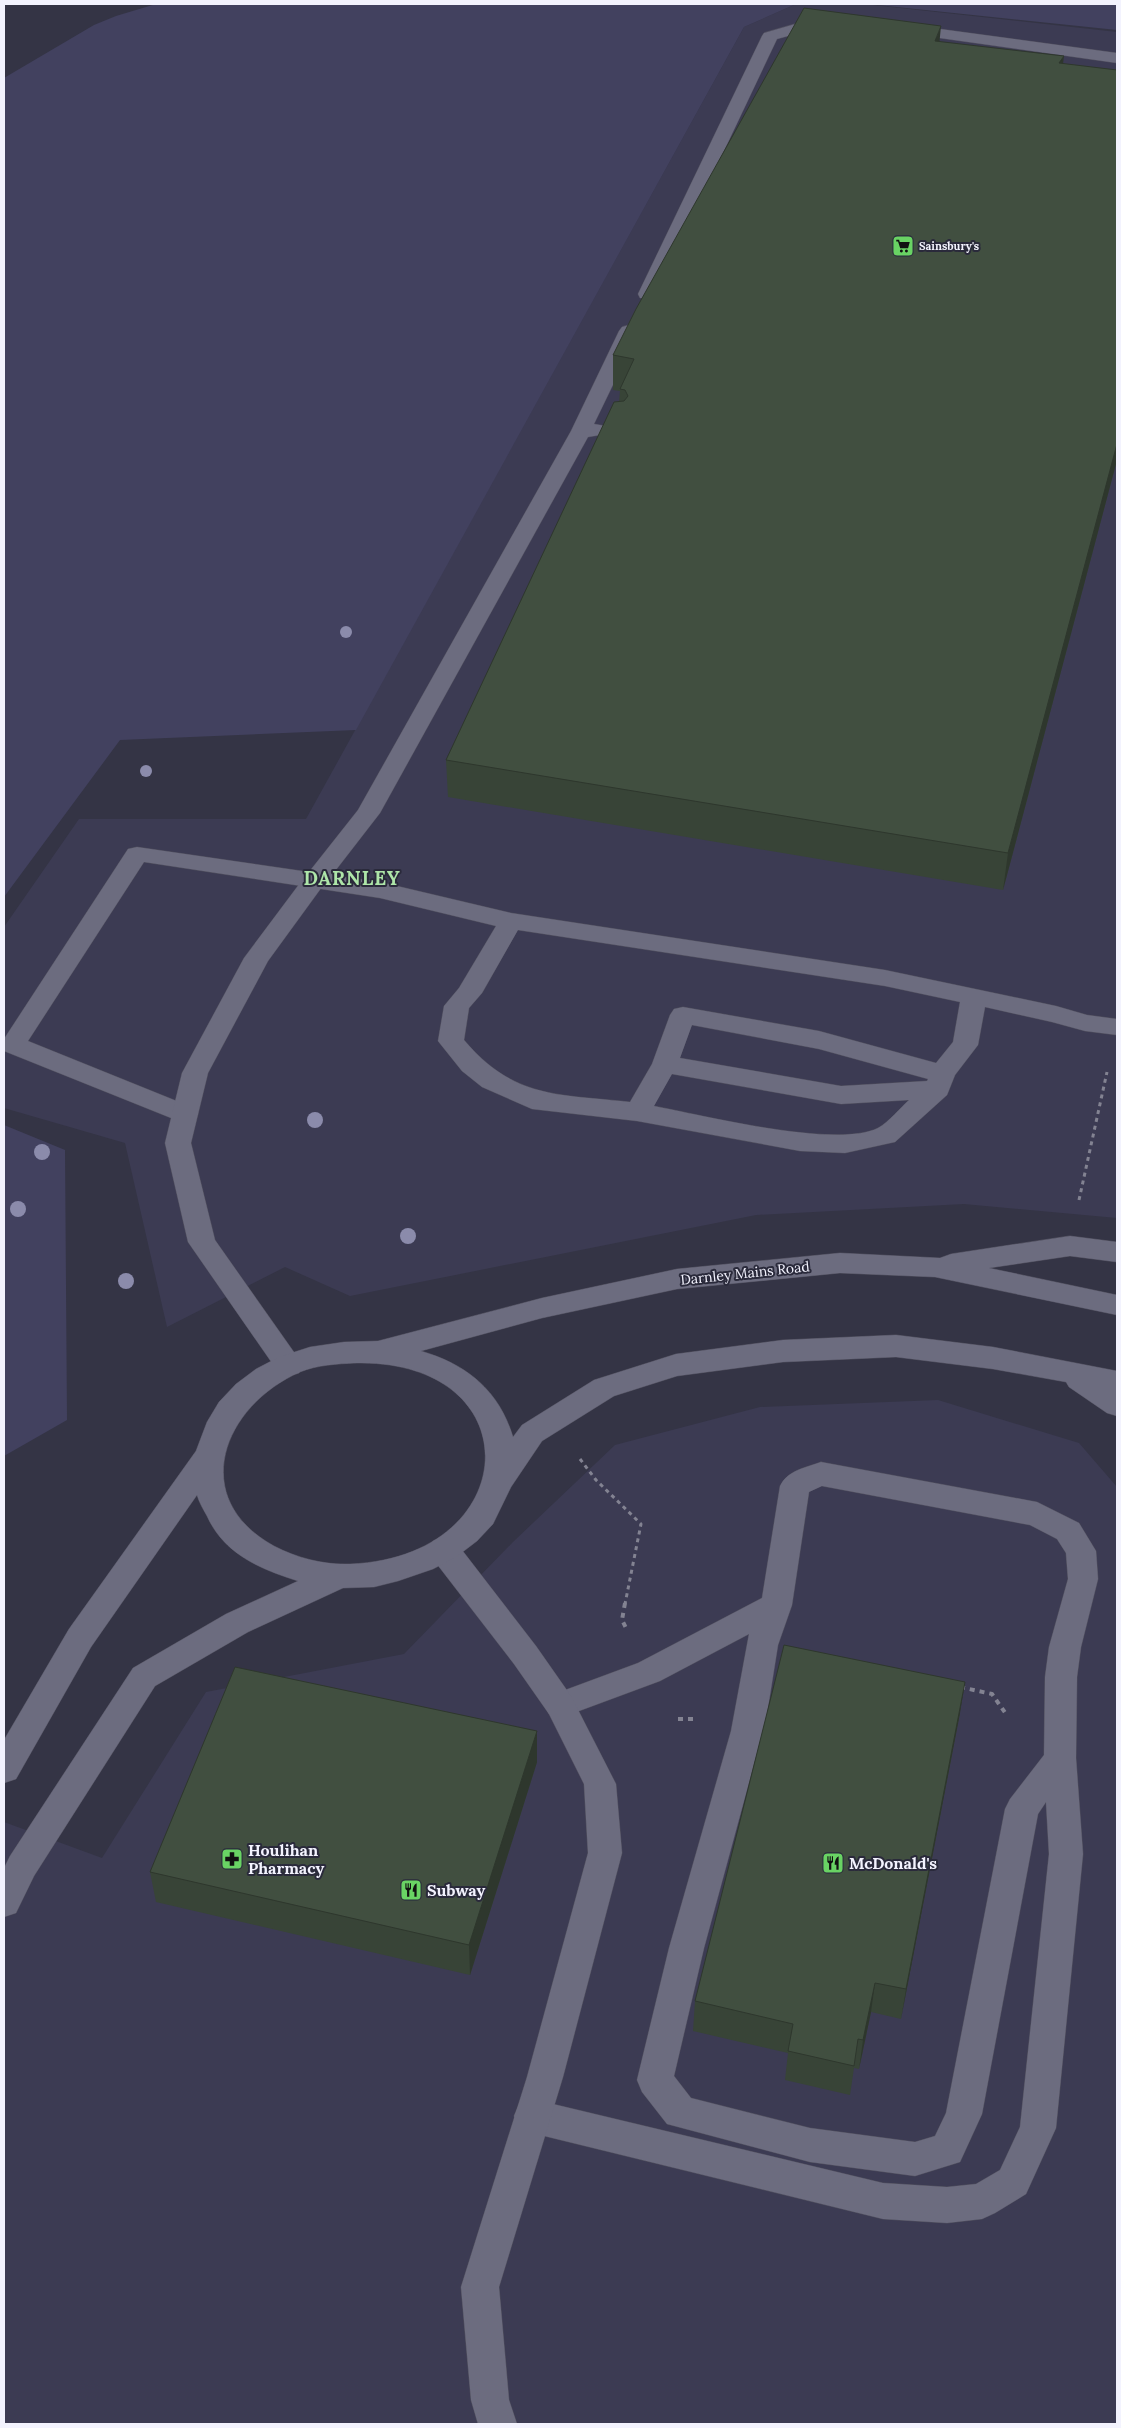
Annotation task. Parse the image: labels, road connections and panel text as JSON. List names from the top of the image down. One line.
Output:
{"streets":{"street":["Darnley Mains Road"]},"districts":["DARNLEY"],"places":{"supermarket":["Sainsbury's"],"pharmacy":["Houlihan Pharmacy"],"restaurant":["McDonald's","Subway"]}}
